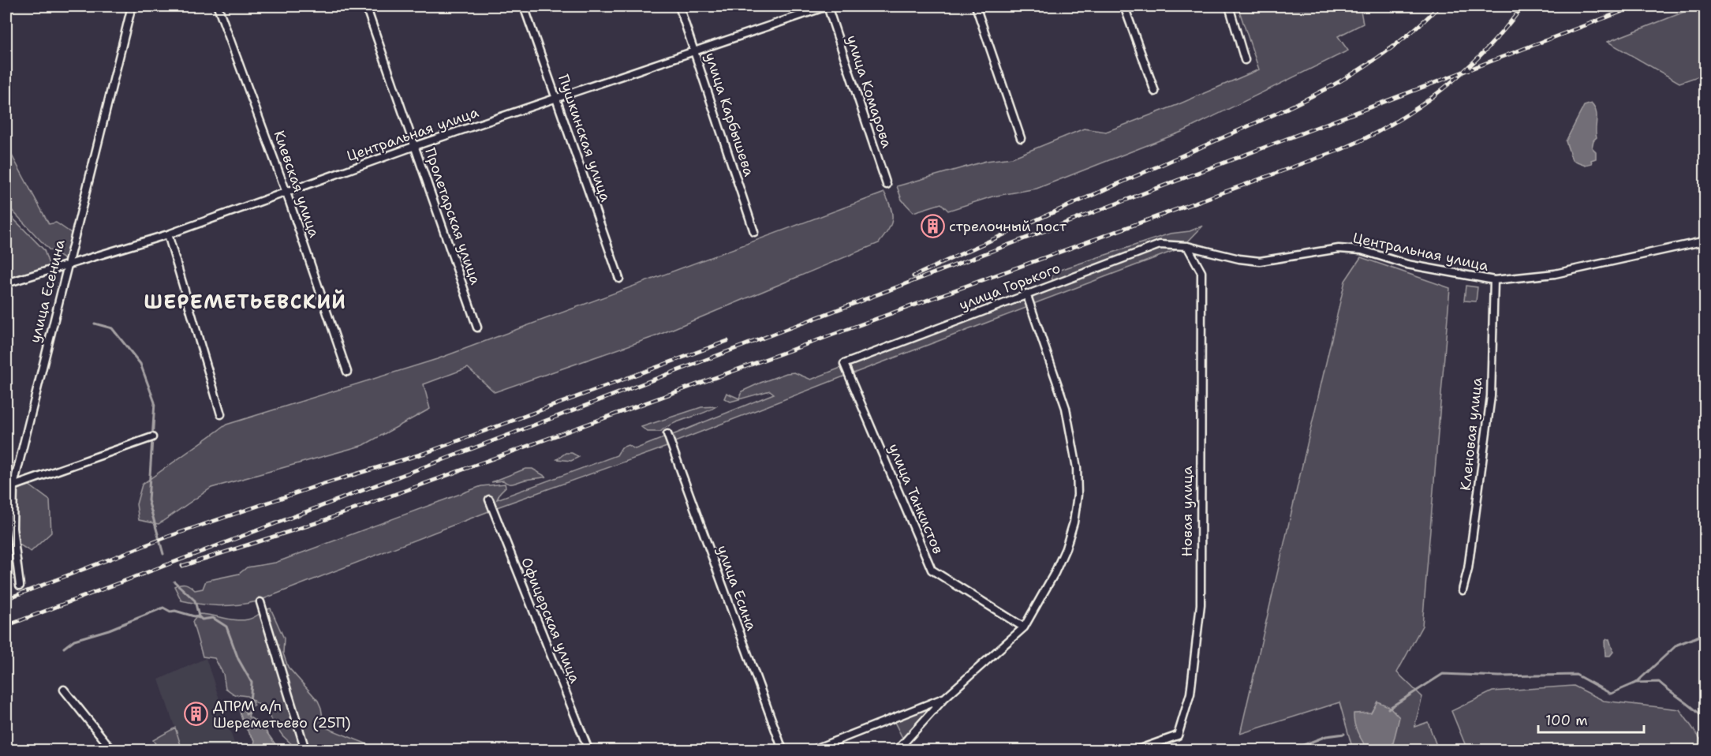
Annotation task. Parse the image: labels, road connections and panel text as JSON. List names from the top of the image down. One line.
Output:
{"streets":{"street":["улица Комарова","улица Карбышева","Центральная улица","Пушкинская улица","Киевская улица","Пролетарская улица","улица Горького","улица Есенина","Кленовая улица","улица Танкистов","Новая улица","улица Есина","Офицерская улица"]},"crossings":[["улица Комарова","Центральная улица"],["улица Карбышева","Центральная улица"],["Центральная улица","Пушкинская улица"],["Центральная улица","Киевская улица"],["Центральная улица","Пролетарская улица"],["Центральная улица","улица Горького"],["Центральная улица","улица Есенина"],["Центральная улица","Кленовая улица"],["Центральная улица","Новая улица"],["улица Горького","улица Танкистов"],["улица Горького","Новая улица"]],"districts":["ШЕРЕМЕТЬЕВСКИЙ"],"places":{"building":["стрелочный пост","ДПРМ а/п Шереметьево (25П)"]},"scale_bar":"100 m"}
